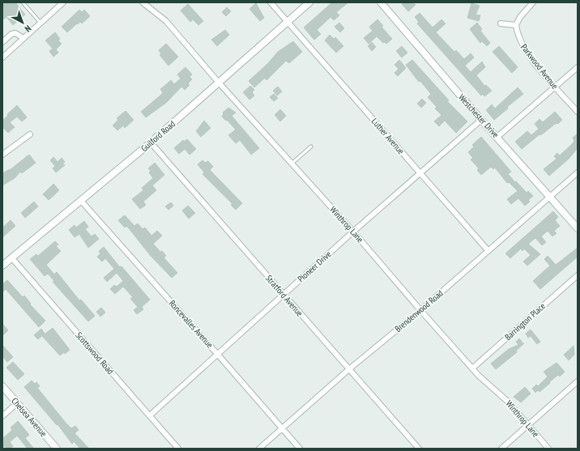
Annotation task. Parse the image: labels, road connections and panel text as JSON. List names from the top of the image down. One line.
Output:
{"streets":{"street":["Parkwood Avenue","Westchester Drive","Guilford Road","Luther Avenue","Winthrop Lane","Pioneer Drive","Stratford Avenue","Brendenwood Road","Barrington Place","Roncevalles Avenue","Scottswood Road","Chelsea Avenue"]},"crossings":[["Westchester Drive","Pioneer Drive"],["Westchester Drive","Brendenwood Road"],["Guilford Road","Luther Avenue"],["Guilford Road","Winthrop Lane"],["Guilford Road","Stratford Avenue"],["Guilford Road","Roncevalles Avenue"],["Guilford Road","Scottswood Road"],["Luther Avenue","Pioneer Drive"],["Luther Avenue","Brendenwood Road"],["Winthrop Lane","Pioneer Drive"],["Winthrop Lane","Brendenwood Road"],["Winthrop Lane","Barrington Place"],["Pioneer Drive","Stratford Avenue"],["Pioneer Drive","Roncevalles Avenue"],["Pioneer Drive","Scottswood Road"],["Stratford Avenue","Brendenwood Road"],["Brendenwood Road","Roncevalles Avenue"]],"north":"bottom right"}
